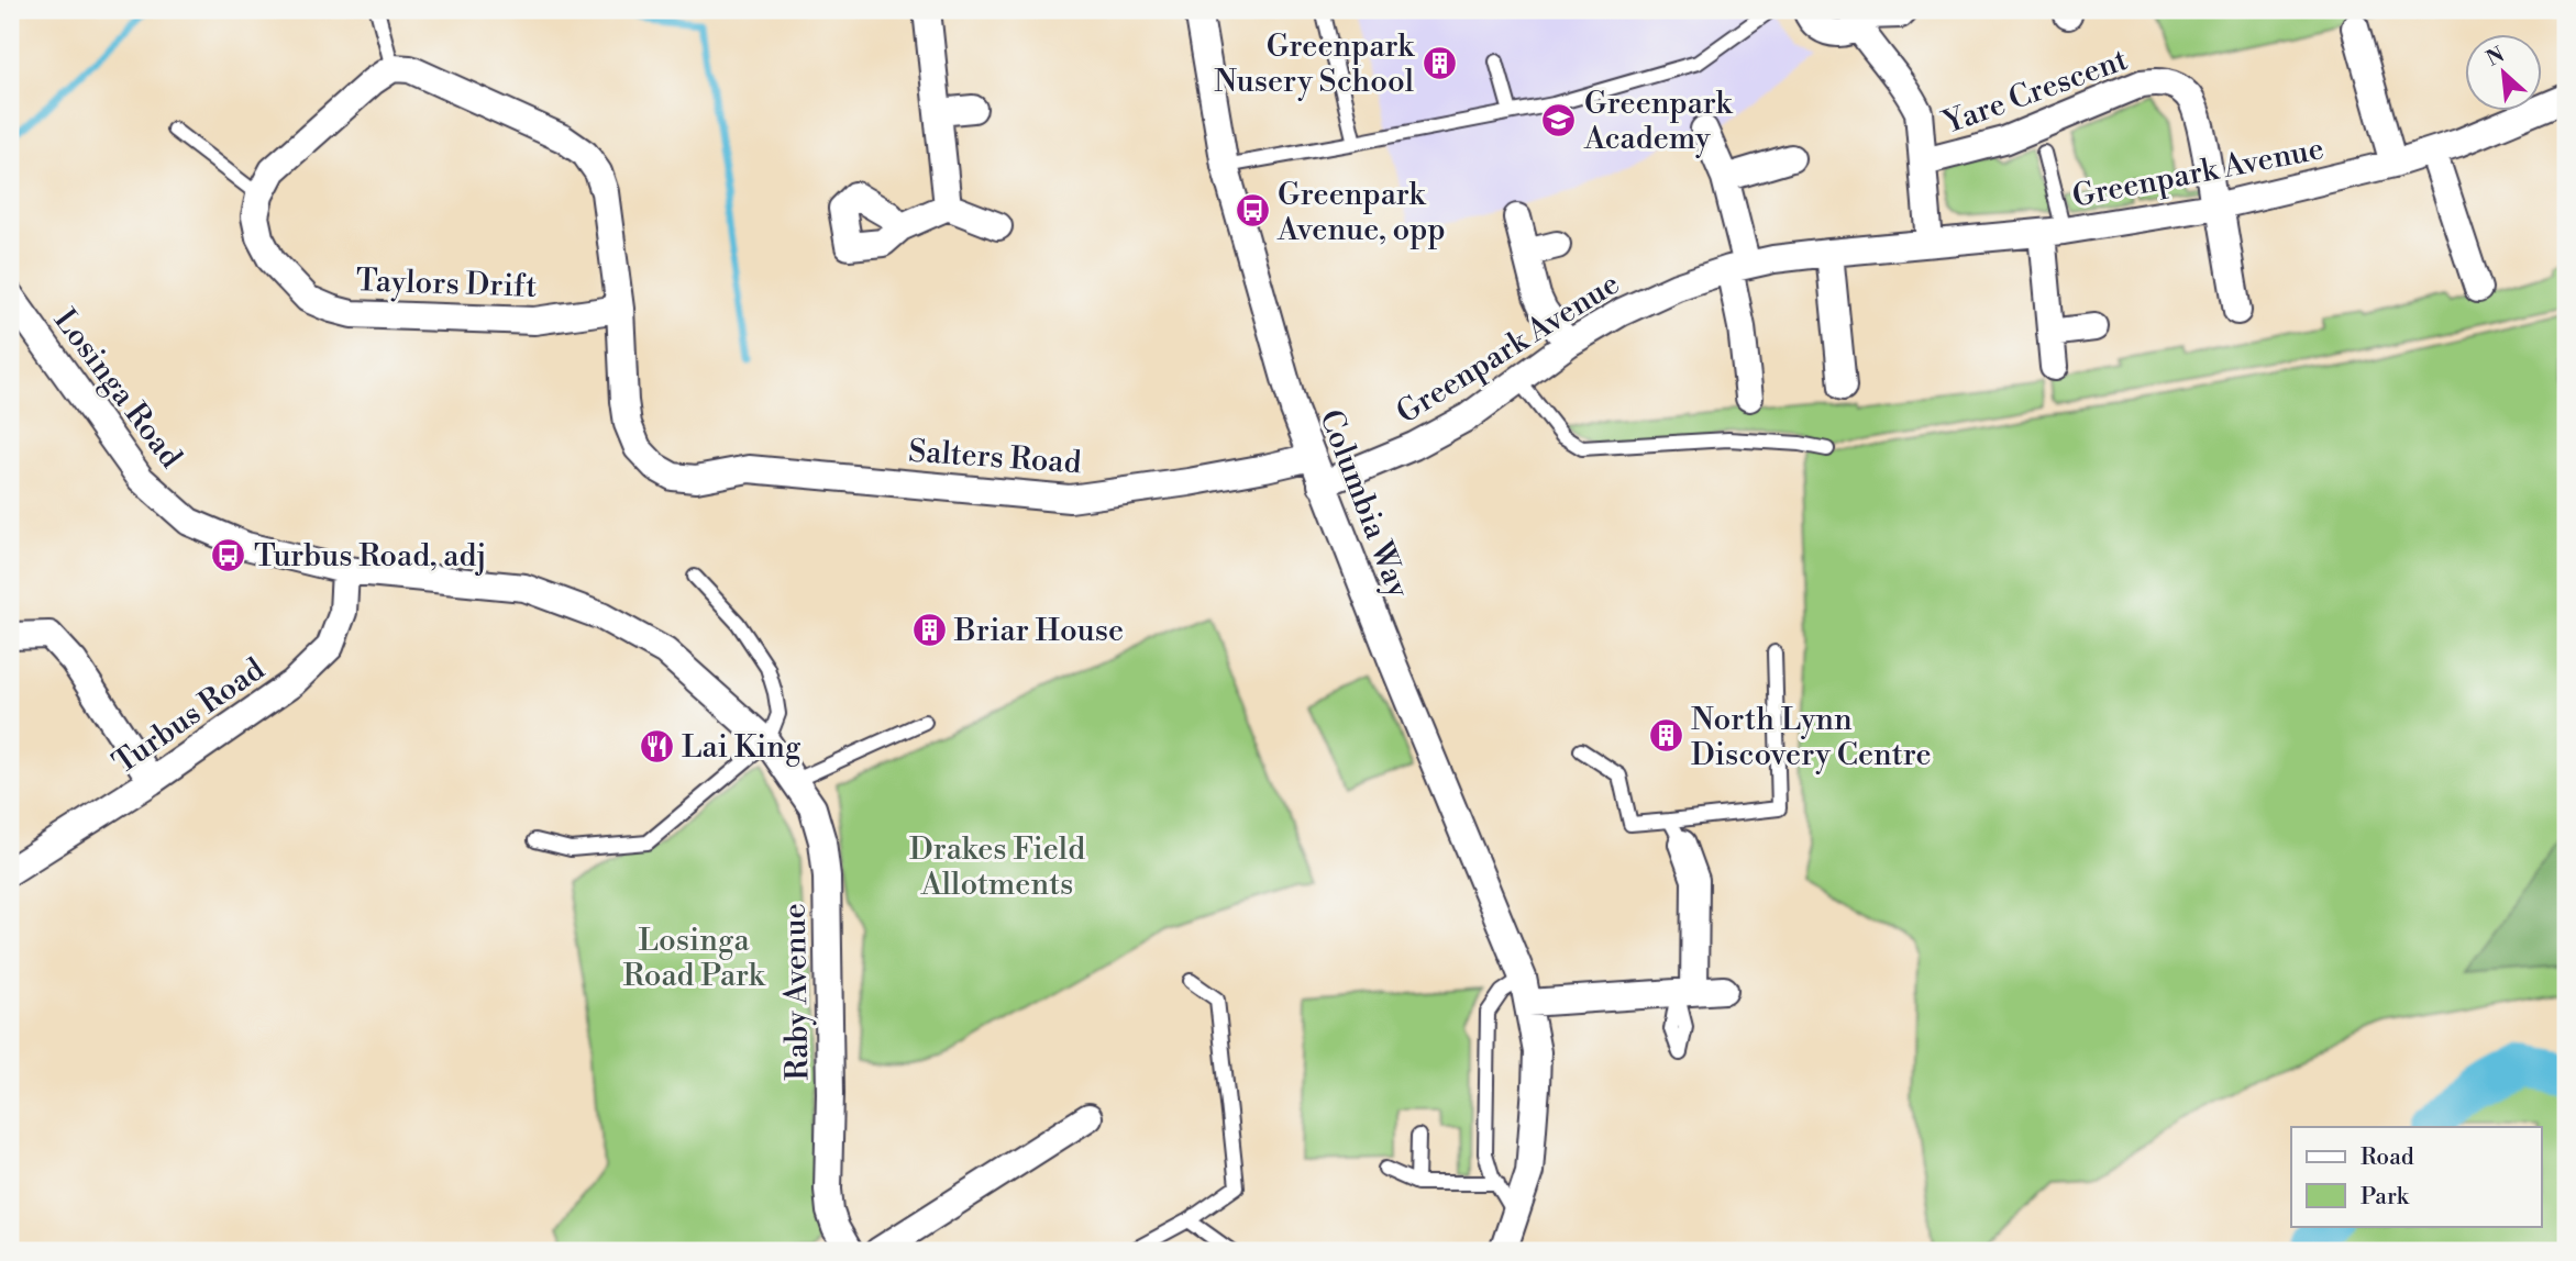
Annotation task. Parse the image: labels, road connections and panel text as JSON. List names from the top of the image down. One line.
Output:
{"streets":{"street":["Yare Crescent","Greenpark Avenue","Taylors Drift","Losinga Road","Salters Road","Columbia Way","Turbus Road","Raby Avenue"]},"crossings":[["Yare Crescent","Greenpark Avenue"],["Greenpark Avenue","Columbia Way"],["Taylors Drift","Salters Road"],["Losinga Road","Turbus Road"],["Losinga Road","Raby Avenue"],["Salters Road","Columbia Way"]],"parks":["Drakes Field Allotments","Losinga Road Park"],"places":{"building":["Greenpark Nusery School","Briar House","North Lynn Discovery Centre"],"school or university":["Greenpark Academy"],"bus stop":["Greenpark Avenue, opp","Turbus Road, adj"],"restaurant":["Lai King"]},"legend":["Road","Park"],"north":"top left"}
